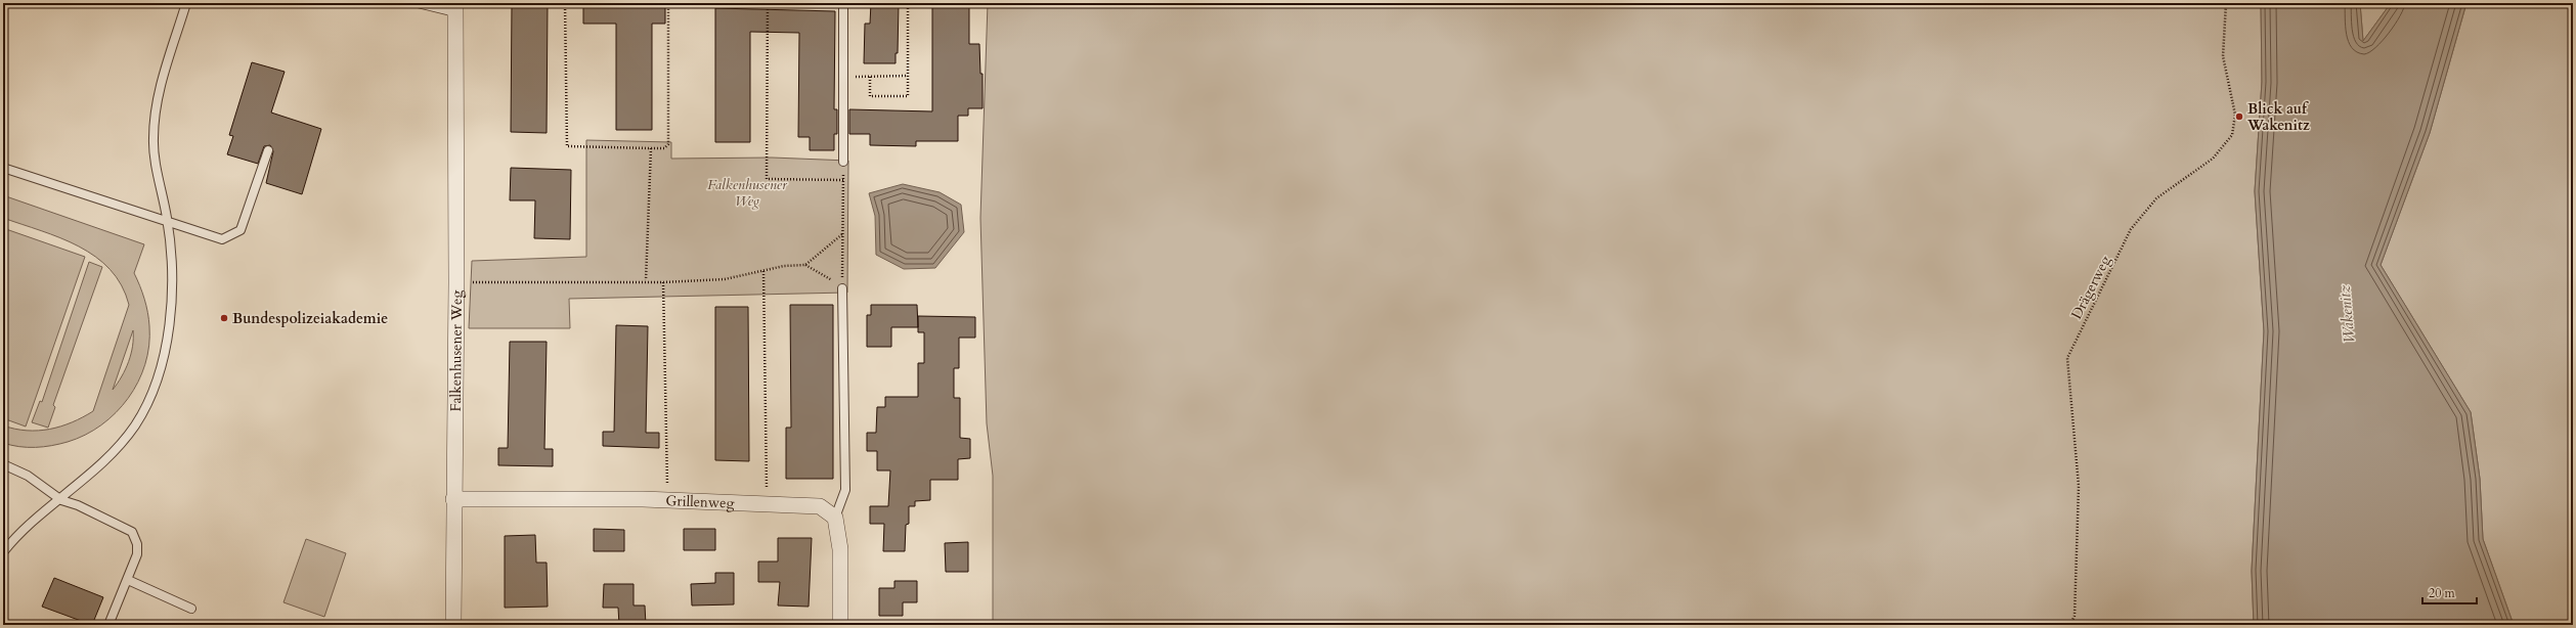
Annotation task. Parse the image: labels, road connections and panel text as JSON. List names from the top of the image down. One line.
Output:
{"streets":{"street":["Falkenhusener Weg","Grillenweg"],"path":["Drägerweg"]},"crossings":[["Falkenhusener Weg","Grillenweg"]],"water":["Wakenitz"],"parks":["Falkenhusener Weg"],"places":["Blick auf Wakenitz","Bundespolizeiakademie"],"scale_bar":"20 m"}
